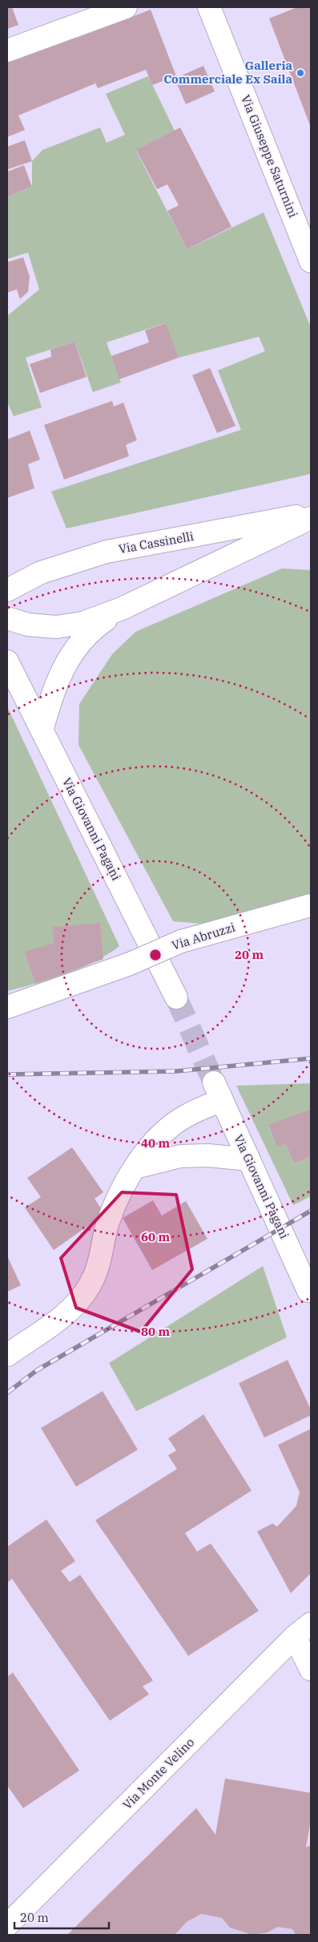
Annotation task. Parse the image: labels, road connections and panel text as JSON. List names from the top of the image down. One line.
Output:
{"streets":{"street":["Via Giuseppe Saturnini","Via Cassinelli","Via Giovanni Pagani","Via Abruzzi","Via Monte Velino"]},"places":["Galleria Commerciale Ex Saila"],"scale_bar":"20 m","rings":["20 m","40 m","60 m","80 m"]}
